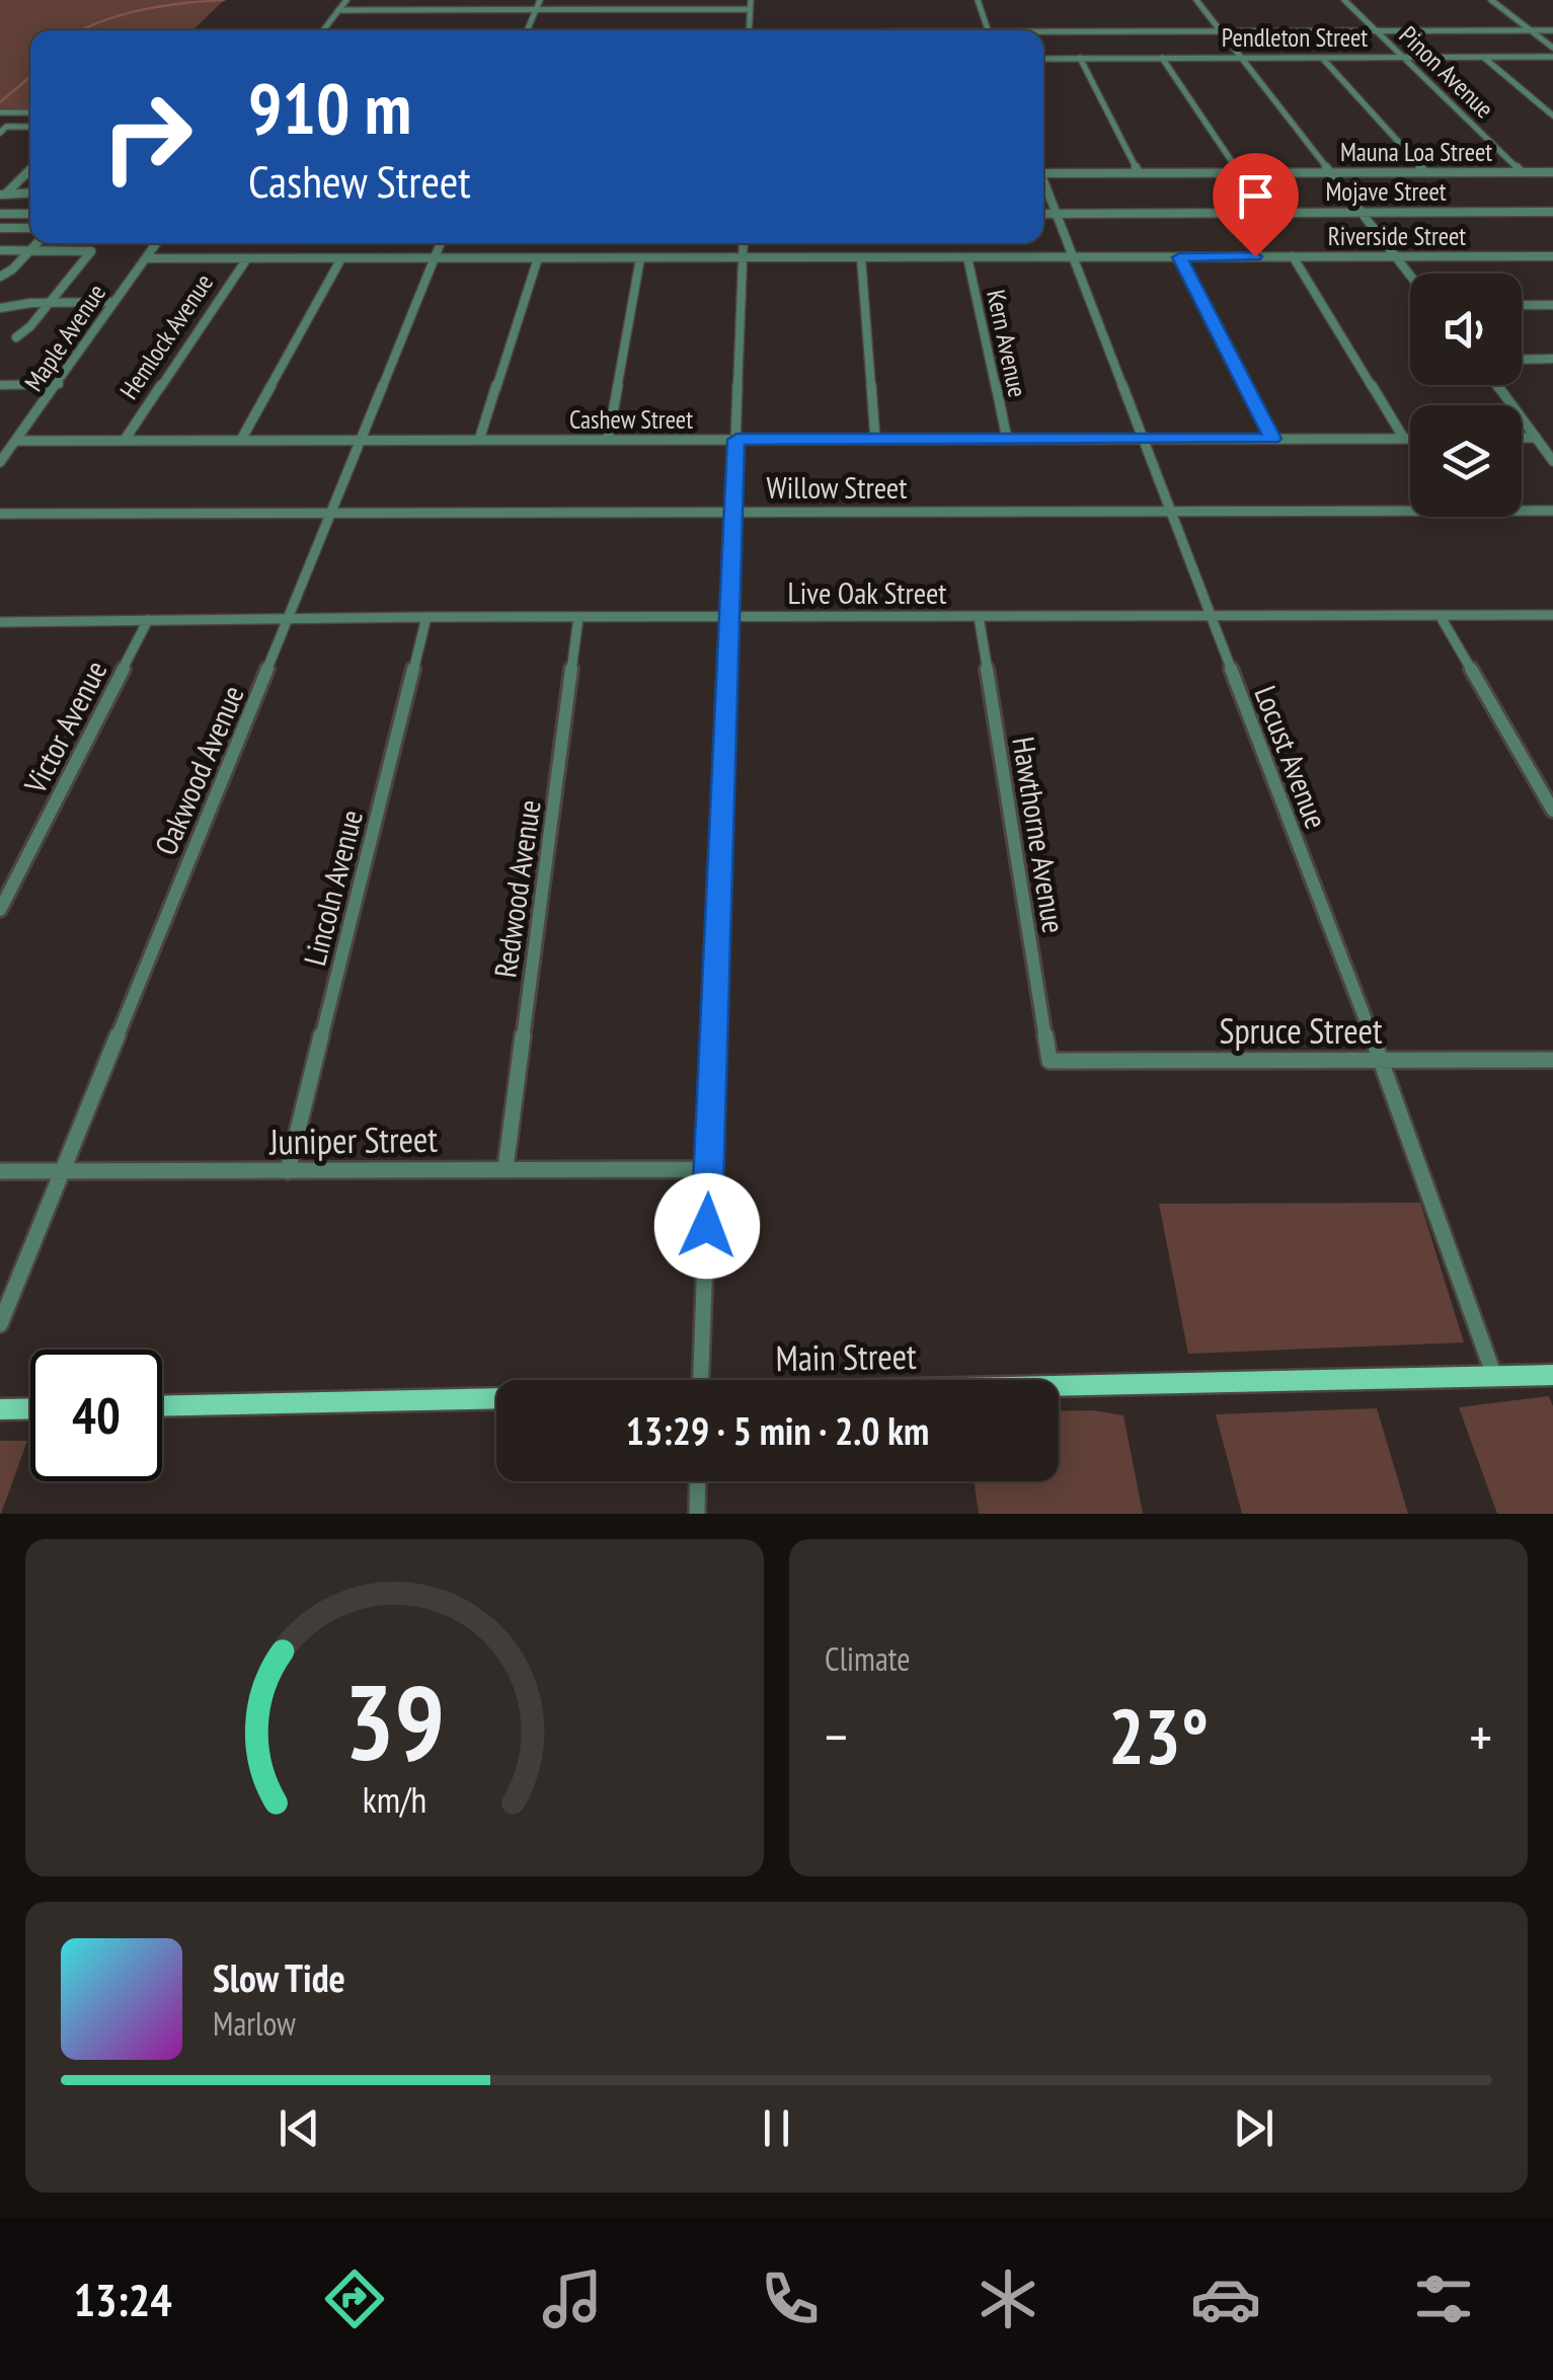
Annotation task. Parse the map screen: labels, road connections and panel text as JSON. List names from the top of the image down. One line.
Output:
{"streets":{"main road":["Main Street"],"street":["Pendleton Street","Pinon Avenue","Mauna Loa Street","Mojave Street","Riverside Street","Hemlock Avenue","Maple Avenue","Kern Avenue","Cashew Street","Willow Street","Live Oak Street","Victor Avenue","Locust Avenue","Oakwood Avenue","Hawthorne Avenue","Lincoln Avenue","Redwood Avenue","Spruce Street","Juniper Street"]},"crossings":[["Pendleton Street","Pinon Avenue"],["Pinon Avenue","Mauna Loa Street"],["Mojave Street","Locust Avenue"],["Riverside Street","Hemlock Avenue"],["Riverside Street","Maple Avenue"],["Riverside Street","Kern Avenue"],["Riverside Street","Locust Avenue"],["Riverside Street","Oakwood Avenue"],["Hemlock Avenue","Cashew Street"],["Maple Avenue","Cashew Street"],["Kern Avenue","Cashew Street"],["Cashew Street","Locust Avenue"],["Cashew Street","Oakwood Avenue"],["Willow Street","Locust Avenue"],["Willow Street","Oakwood Avenue"],["Live Oak Street","Victor Avenue"],["Live Oak Street","Locust Avenue"],["Live Oak Street","Oakwood Avenue"],["Live Oak Street","Hawthorne Avenue"],["Live Oak Street","Lincoln Avenue"],["Live Oak Street","Redwood Avenue"],["Locust Avenue","Spruce Street"],["Locust Avenue","Main Street"],["Oakwood Avenue","Juniper Street"],["Hawthorne Avenue","Spruce Street"],["Lincoln Avenue","Juniper Street"],["Redwood Avenue","Juniper Street"]],"page":{"turn":["910 m","Cashew Street"],"limit":"40","trip":"13:29 · 5 min · 2.0 km","tile":"Climate","heat":["−","23°","+"],"song":["Slow Tide","Marlow"],"tabs":"13:24","gauge":["39","km/h"]}}
